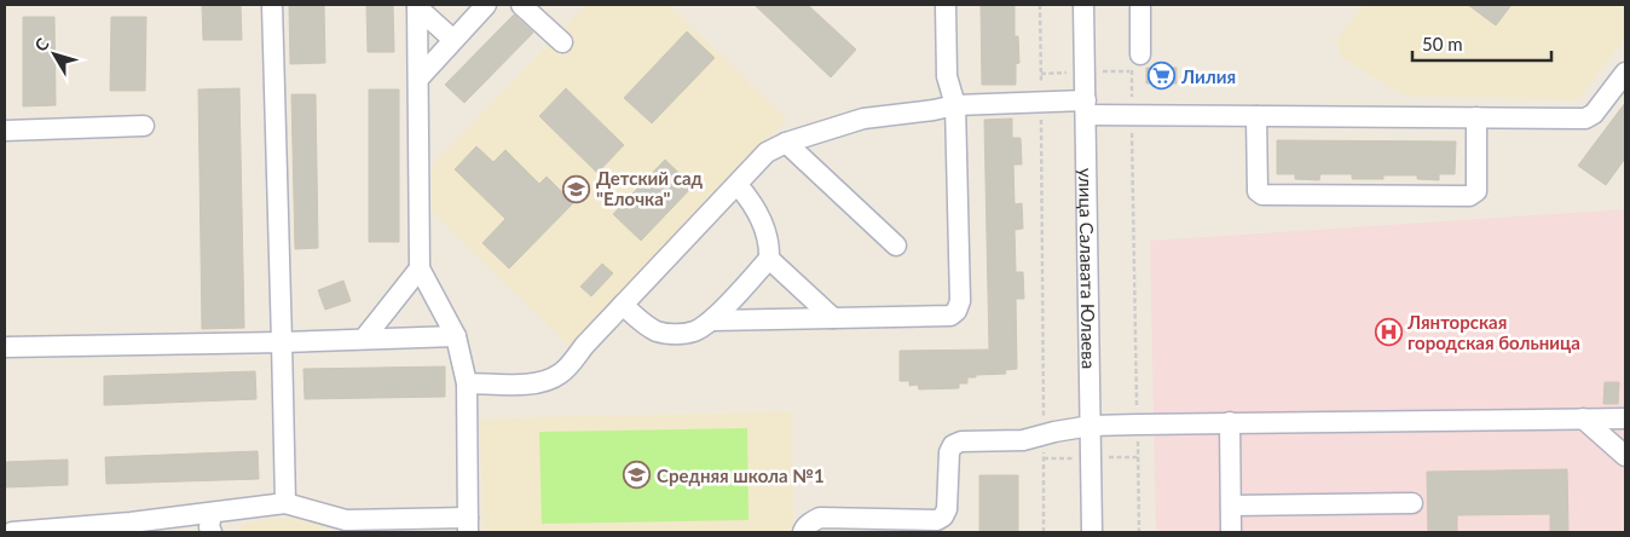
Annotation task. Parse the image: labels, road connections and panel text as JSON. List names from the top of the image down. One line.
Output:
{"streets":{"street":["улица Салавата Юлаева"]},"places":{"supermarket":["Лилия"],"school or university":["Детский сад \"Елочка\"","Средняя школа №1"],"hospital":["Лянторская городская больница"]},"scale_bar":"50 m","north":"top left"}
